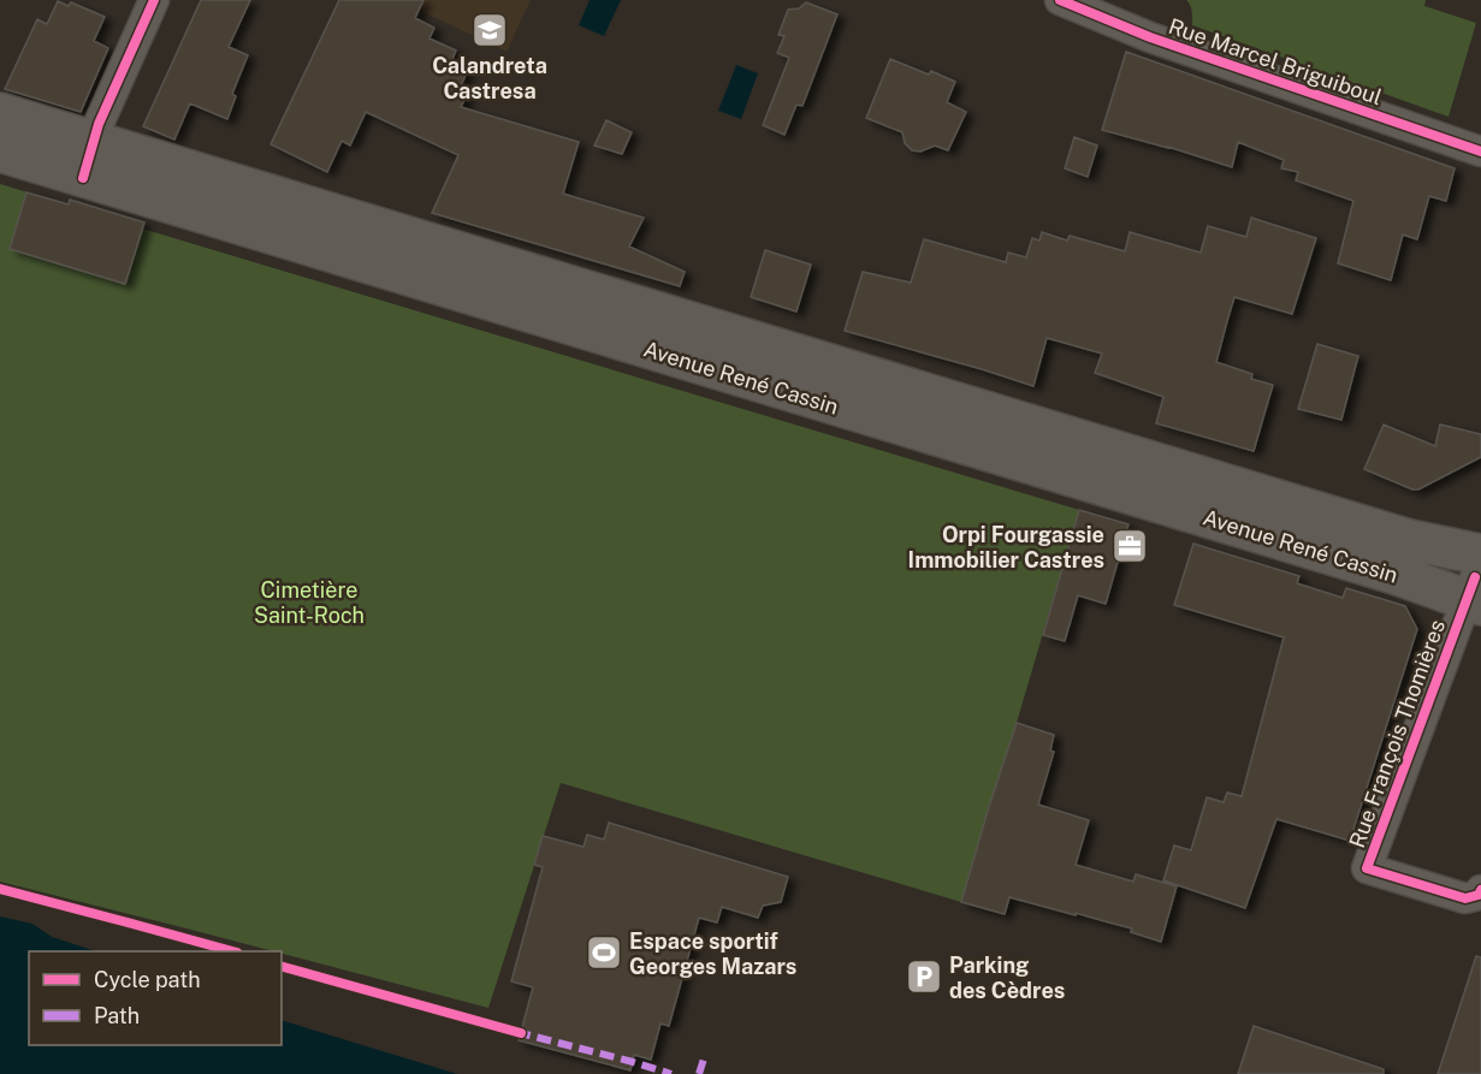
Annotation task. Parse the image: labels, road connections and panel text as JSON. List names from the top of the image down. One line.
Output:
{"streets":{"main road":["Avenue René Cassin"],"street":["Rue Marcel Briguiboul","Rue François Thomières"]},"crossings":[["Avenue René Cassin","Rue François Thomières"]],"parks":["Cimetière Saint-Roch"],"places":{"school or university":["Calandreta Castresa"],"office":["Orpi Fourgassie Immobilier Castres"],"sports":["Espace sportif Georges Mazars"],"parking":["Parking des Cèdres"]},"legend":["Cycle path","Path"]}
